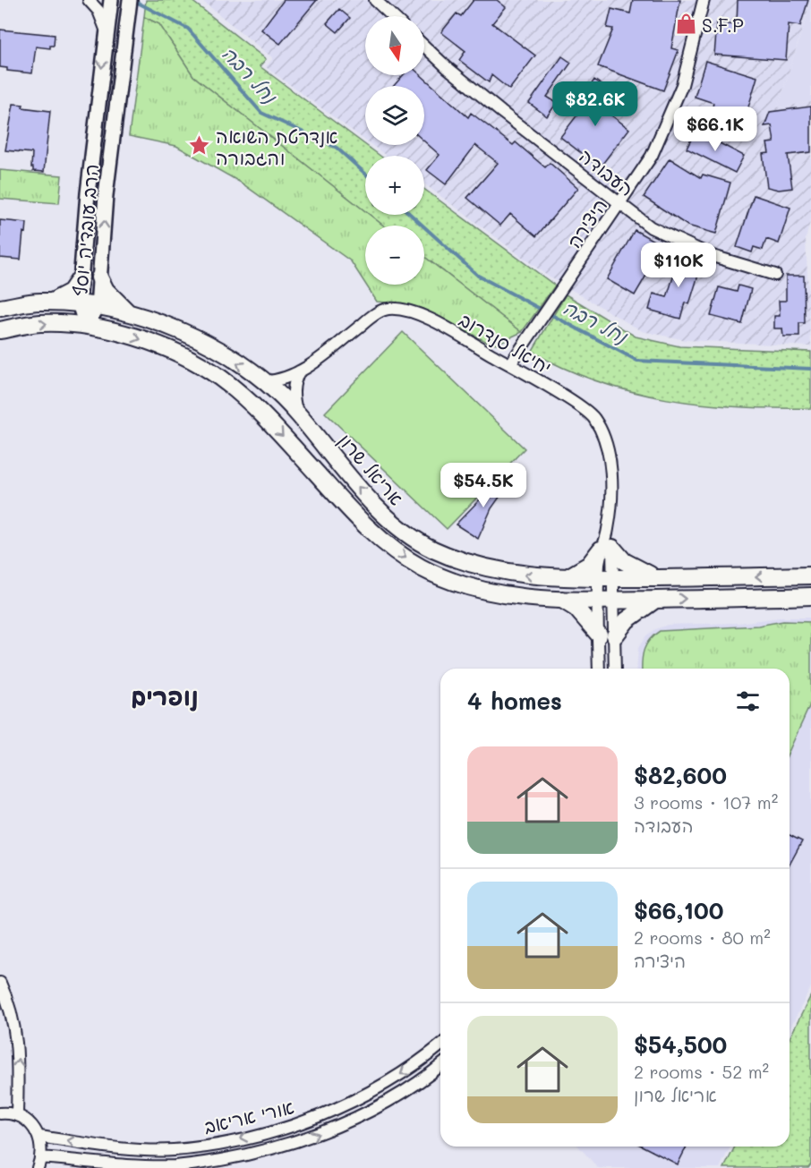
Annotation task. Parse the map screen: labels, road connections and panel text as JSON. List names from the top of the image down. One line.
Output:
{"streets":{"main road":["אריאל שרון"],"street":["העבודה","היצירה","הרב עובדיה יוסף","יחיאל סנדרוב","אורי אריאב"]},"crossings":[["העבודה","היצירה"],["היצירה","יחיאל סנדרוב"],["הרב עובדיה יוסף","אריאל שרון"],["יחיאל סנדרוב","אריאל שרון"]],"districts":["נופרים"],"water":["נחל רבה"],"places":{"shop":["S.F.P"],"place":["אנדרטת השואה והגבורה"]},"north":"bottom","page":{"map_buttons":["+","−"],"price":["$82.6K","$66.1K","$110K","$54.5K"],"heading":"4 homes","list":[{"name":"$82,600","note":"3 rooms · 107 m² · העבודה"},{"name":"$66,100","note":"2 rooms · 80 m² · היצירה"},{"name":"$54,500","note":"2 rooms · 52 m² · אריאל שרון"}]}}
